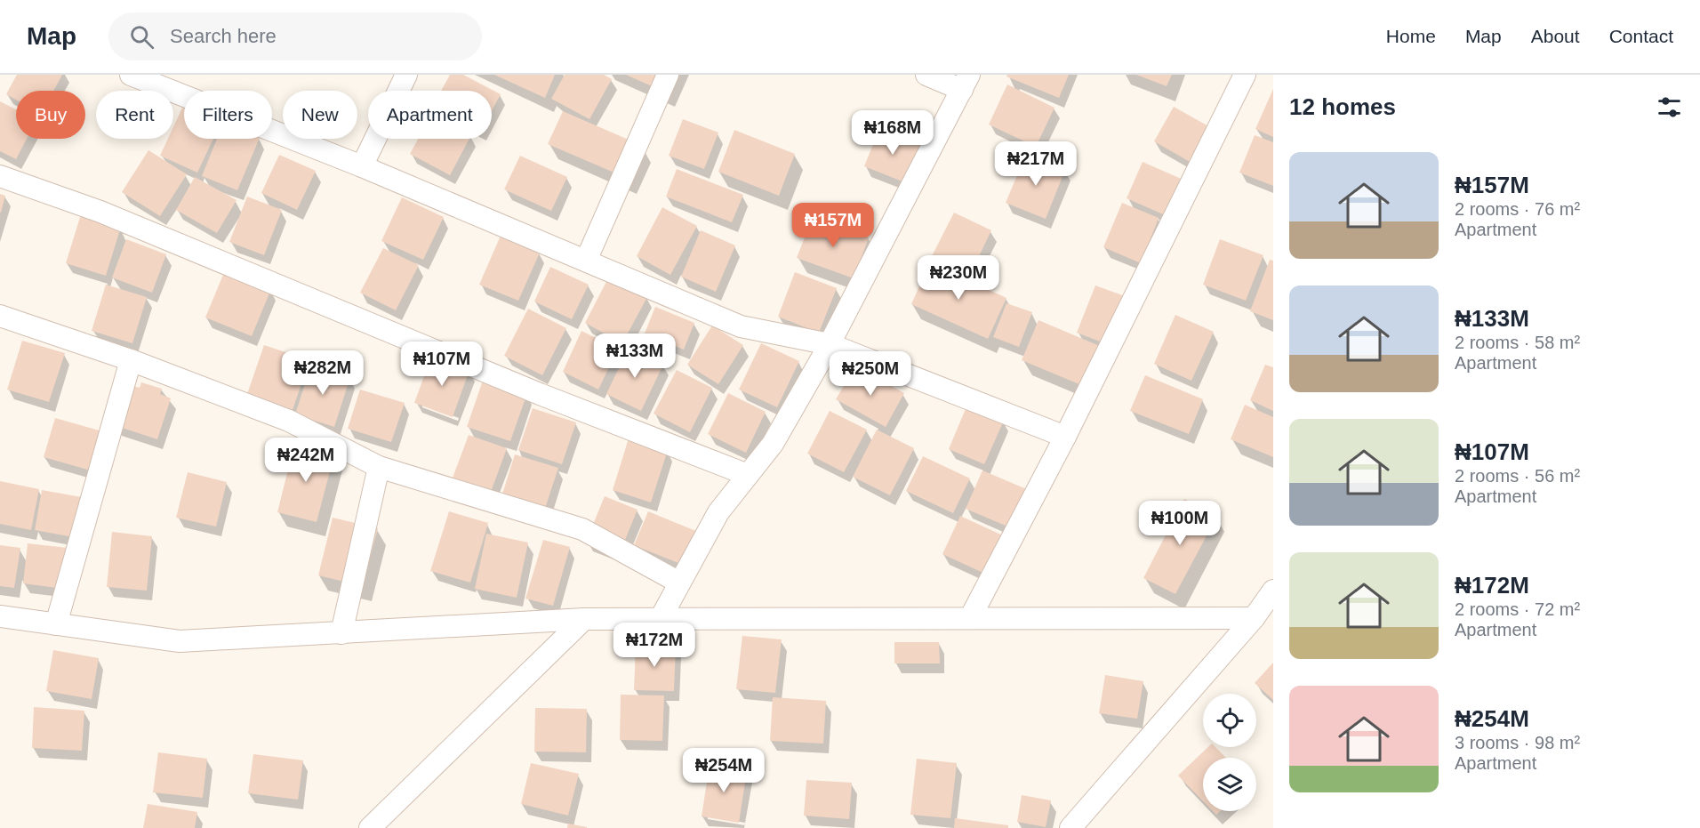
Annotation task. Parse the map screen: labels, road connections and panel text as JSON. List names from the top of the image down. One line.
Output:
{"page":{"header":"Map","search":"Search here","nav":["Home","Map","About","Contact"],"heading":"12 homes","chip":["Buy","Rent","Filters","New","Apartment"],"price":["₦168M","₦217M","₦157M","₦230M","₦133M","₦107M","₦282M","₦250M","₦242M","₦100M","₦172M","₦254M"],"list":[{"name":"₦157M","note":"2 rooms · 76 m² · Apartment"},{"name":"₦133M","note":"2 rooms · 58 m² · Apartment"},{"name":"₦107M","note":"2 rooms · 56 m² · Apartment"},{"name":"₦172M","note":"2 rooms · 72 m² · Apartment"},{"name":"₦254M","note":"3 rooms · 98 m² · Apartment"}]}}
